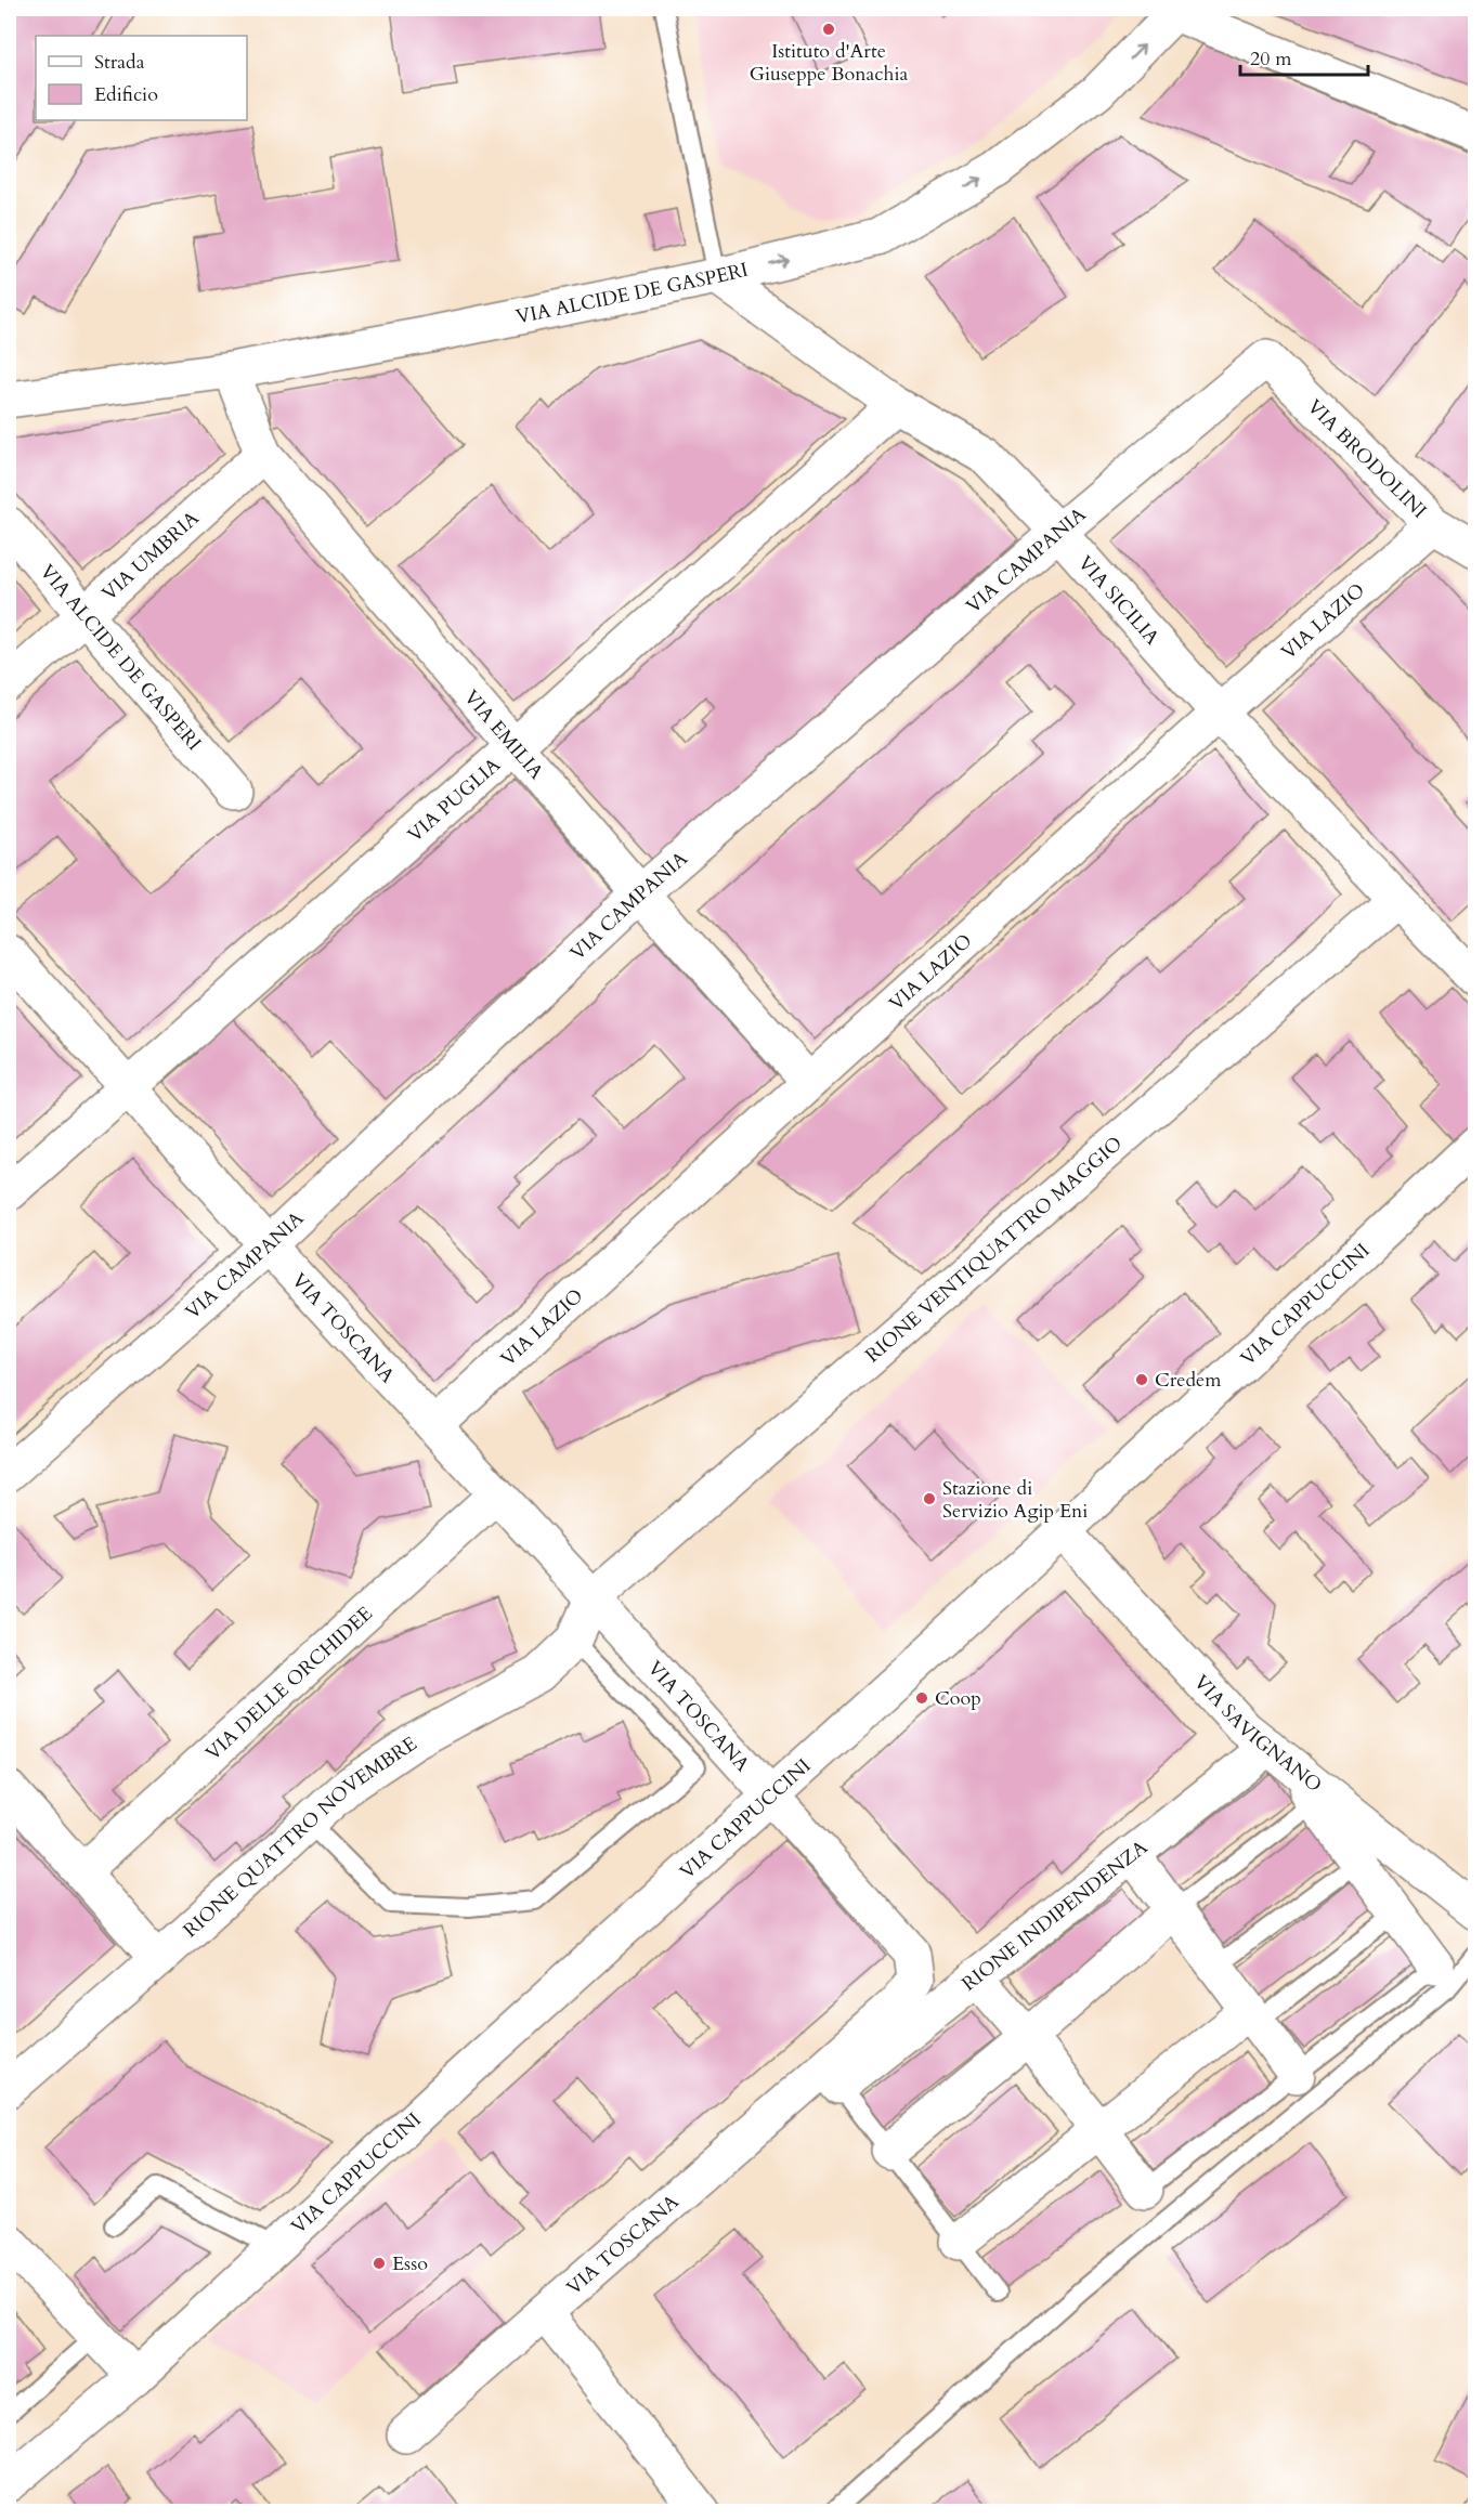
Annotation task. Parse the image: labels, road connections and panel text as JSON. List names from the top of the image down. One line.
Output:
{"streets":{"street":["VIA ALCIDE DE GASPERI","VIA BRODOLINI","VIA UMBRIA","VIA CAMPANIA","VIA SICILIA","VIA LAZIO","VIA EMILIA","VIA PUGLIA","RIONE VENTIQUATTRO MAGGIO","VIA CAPPUCCINI","VIA TOSCANA","VIA DELLE ORCHIDEE","VIA SAVIGNANO","RIONE QUATTRO NOVEMBRE","RIONE INDIPENDENZA"]},"crossings":[["VIA ALCIDE DE GASPERI","VIA UMBRIA"],["VIA ALCIDE DE GASPERI","VIA SICILIA"],["VIA ALCIDE DE GASPERI","VIA EMILIA"],["VIA BRODOLINI","VIA CAMPANIA"],["VIA BRODOLINI","VIA LAZIO"],["VIA UMBRIA","VIA EMILIA"],["VIA CAMPANIA","VIA SICILIA"],["VIA CAMPANIA","VIA EMILIA"],["VIA CAMPANIA","VIA TOSCANA"],["VIA SICILIA","VIA LAZIO"],["VIA SICILIA","VIA PUGLIA"],["VIA SICILIA","RIONE VENTIQUATTRO MAGGIO"],["VIA LAZIO","VIA EMILIA"],["VIA LAZIO","VIA TOSCANA"],["VIA EMILIA","VIA PUGLIA"],["VIA PUGLIA","VIA TOSCANA"],["RIONE VENTIQUATTRO MAGGIO","VIA TOSCANA"],["RIONE VENTIQUATTRO MAGGIO","RIONE QUATTRO NOVEMBRE"],["VIA CAPPUCCINI","VIA TOSCANA"],["VIA CAPPUCCINI","VIA SAVIGNANO"],["VIA TOSCANA","VIA DELLE ORCHIDEE"],["VIA TOSCANA","RIONE QUATTRO NOVEMBRE"],["VIA SAVIGNANO","RIONE INDIPENDENZA"]],"places":["Istituto d'Arte Giuseppe Bonachia","Credem","Stazione di Servizio Agip Eni","Coop","Esso"],"legend":["Strada","Edificio"],"scale_bar":"20 m"}
